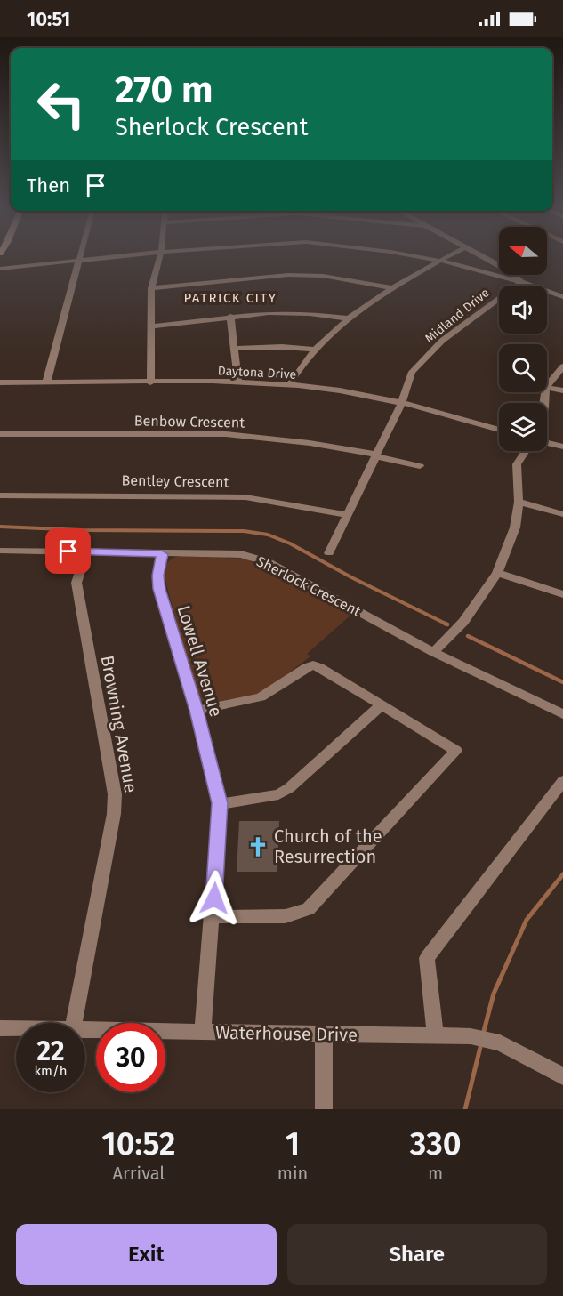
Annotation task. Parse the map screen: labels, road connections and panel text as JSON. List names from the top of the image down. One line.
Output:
{"streets":{"street":["Midland Drive","Daytona Drive","Benbow Crescent","Bentley Crescent","Sherlock Crescent","Lowell Avenue","Browning Avenue","Waterhouse Drive"]},"crossings":[["Midland Drive","Daytona Drive"],["Midland Drive","Benbow Crescent"],["Midland Drive","Bentley Crescent"],["Sherlock Crescent","Lowell Avenue"],["Sherlock Crescent","Browning Avenue"],["Lowell Avenue","Waterhouse Drive"]],"districts":["PATRICK CITY"],"places":{"church":["Church of the Resurrection"]},"north":"left","page":{"status":"10:51","turn":["270 m","Sherlock Crescent"],"then":"Then","speed":"22 km/h","limit":"30","eta":["10:52","Arrival","1","min","330","m"],"buttons":["Exit","Share"]}}
